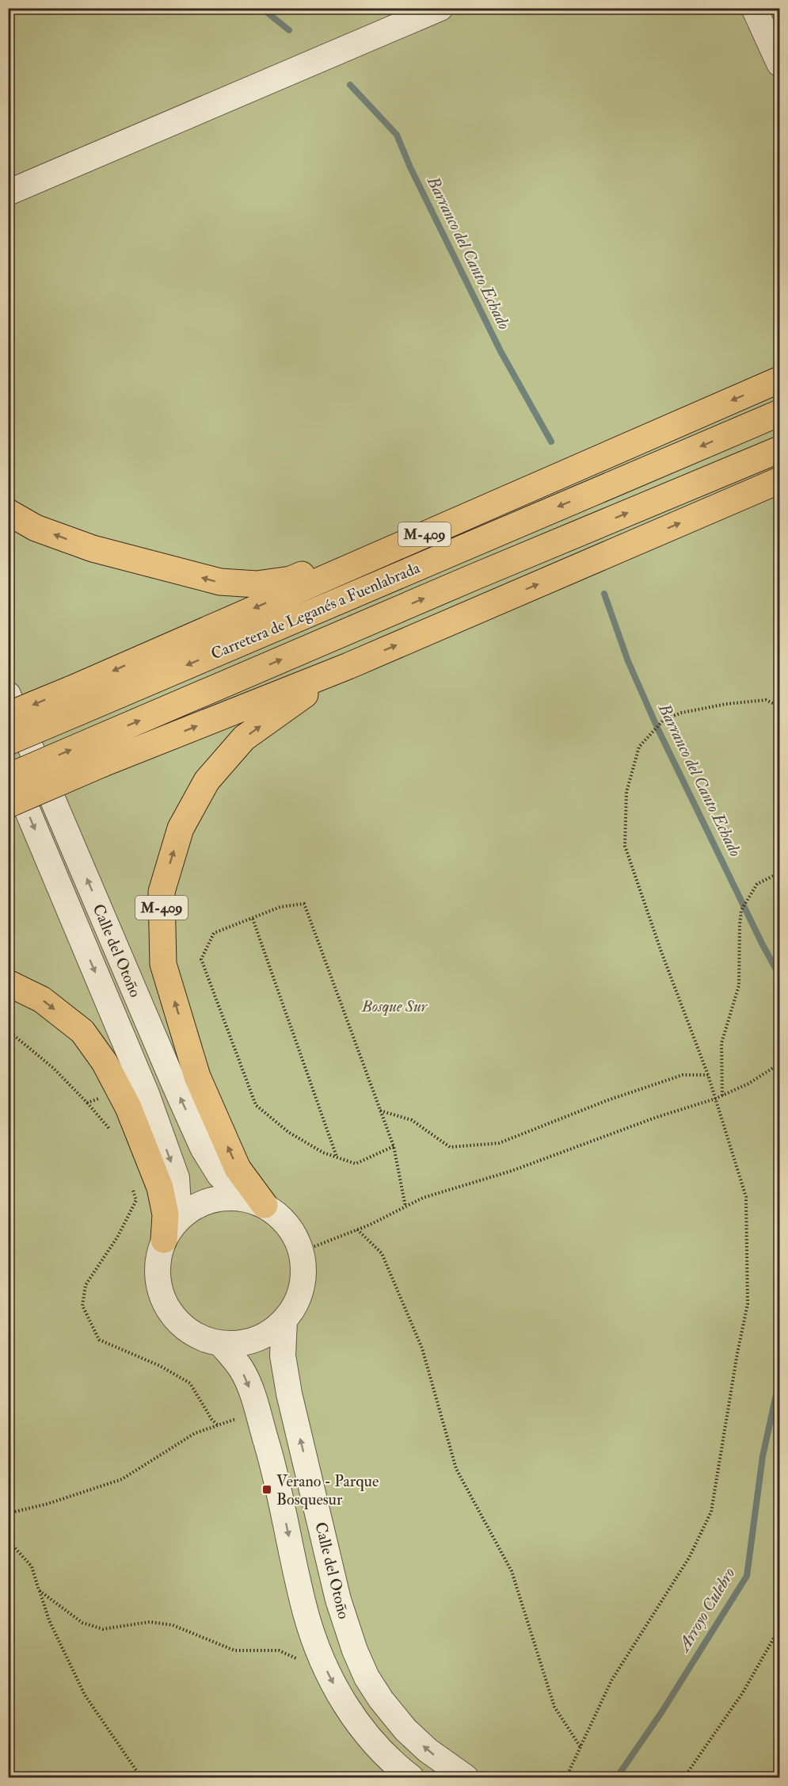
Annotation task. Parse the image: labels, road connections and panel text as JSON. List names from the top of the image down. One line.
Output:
{"streets":{"highway":["M-409","Carretera de Leganés a Fuenlabrada"],"street":["Calle del Otoño"]},"crossings":[["M-409","Carretera de Leganés a Fuenlabrada"],["M-409","Calle del Otoño"]],"water":["Barranco del Canto Echado","Arroyo Culebro"],"parks":["Bosque Sur"],"places":{"transit":["Verano - Parque Bosquesur"]}}
